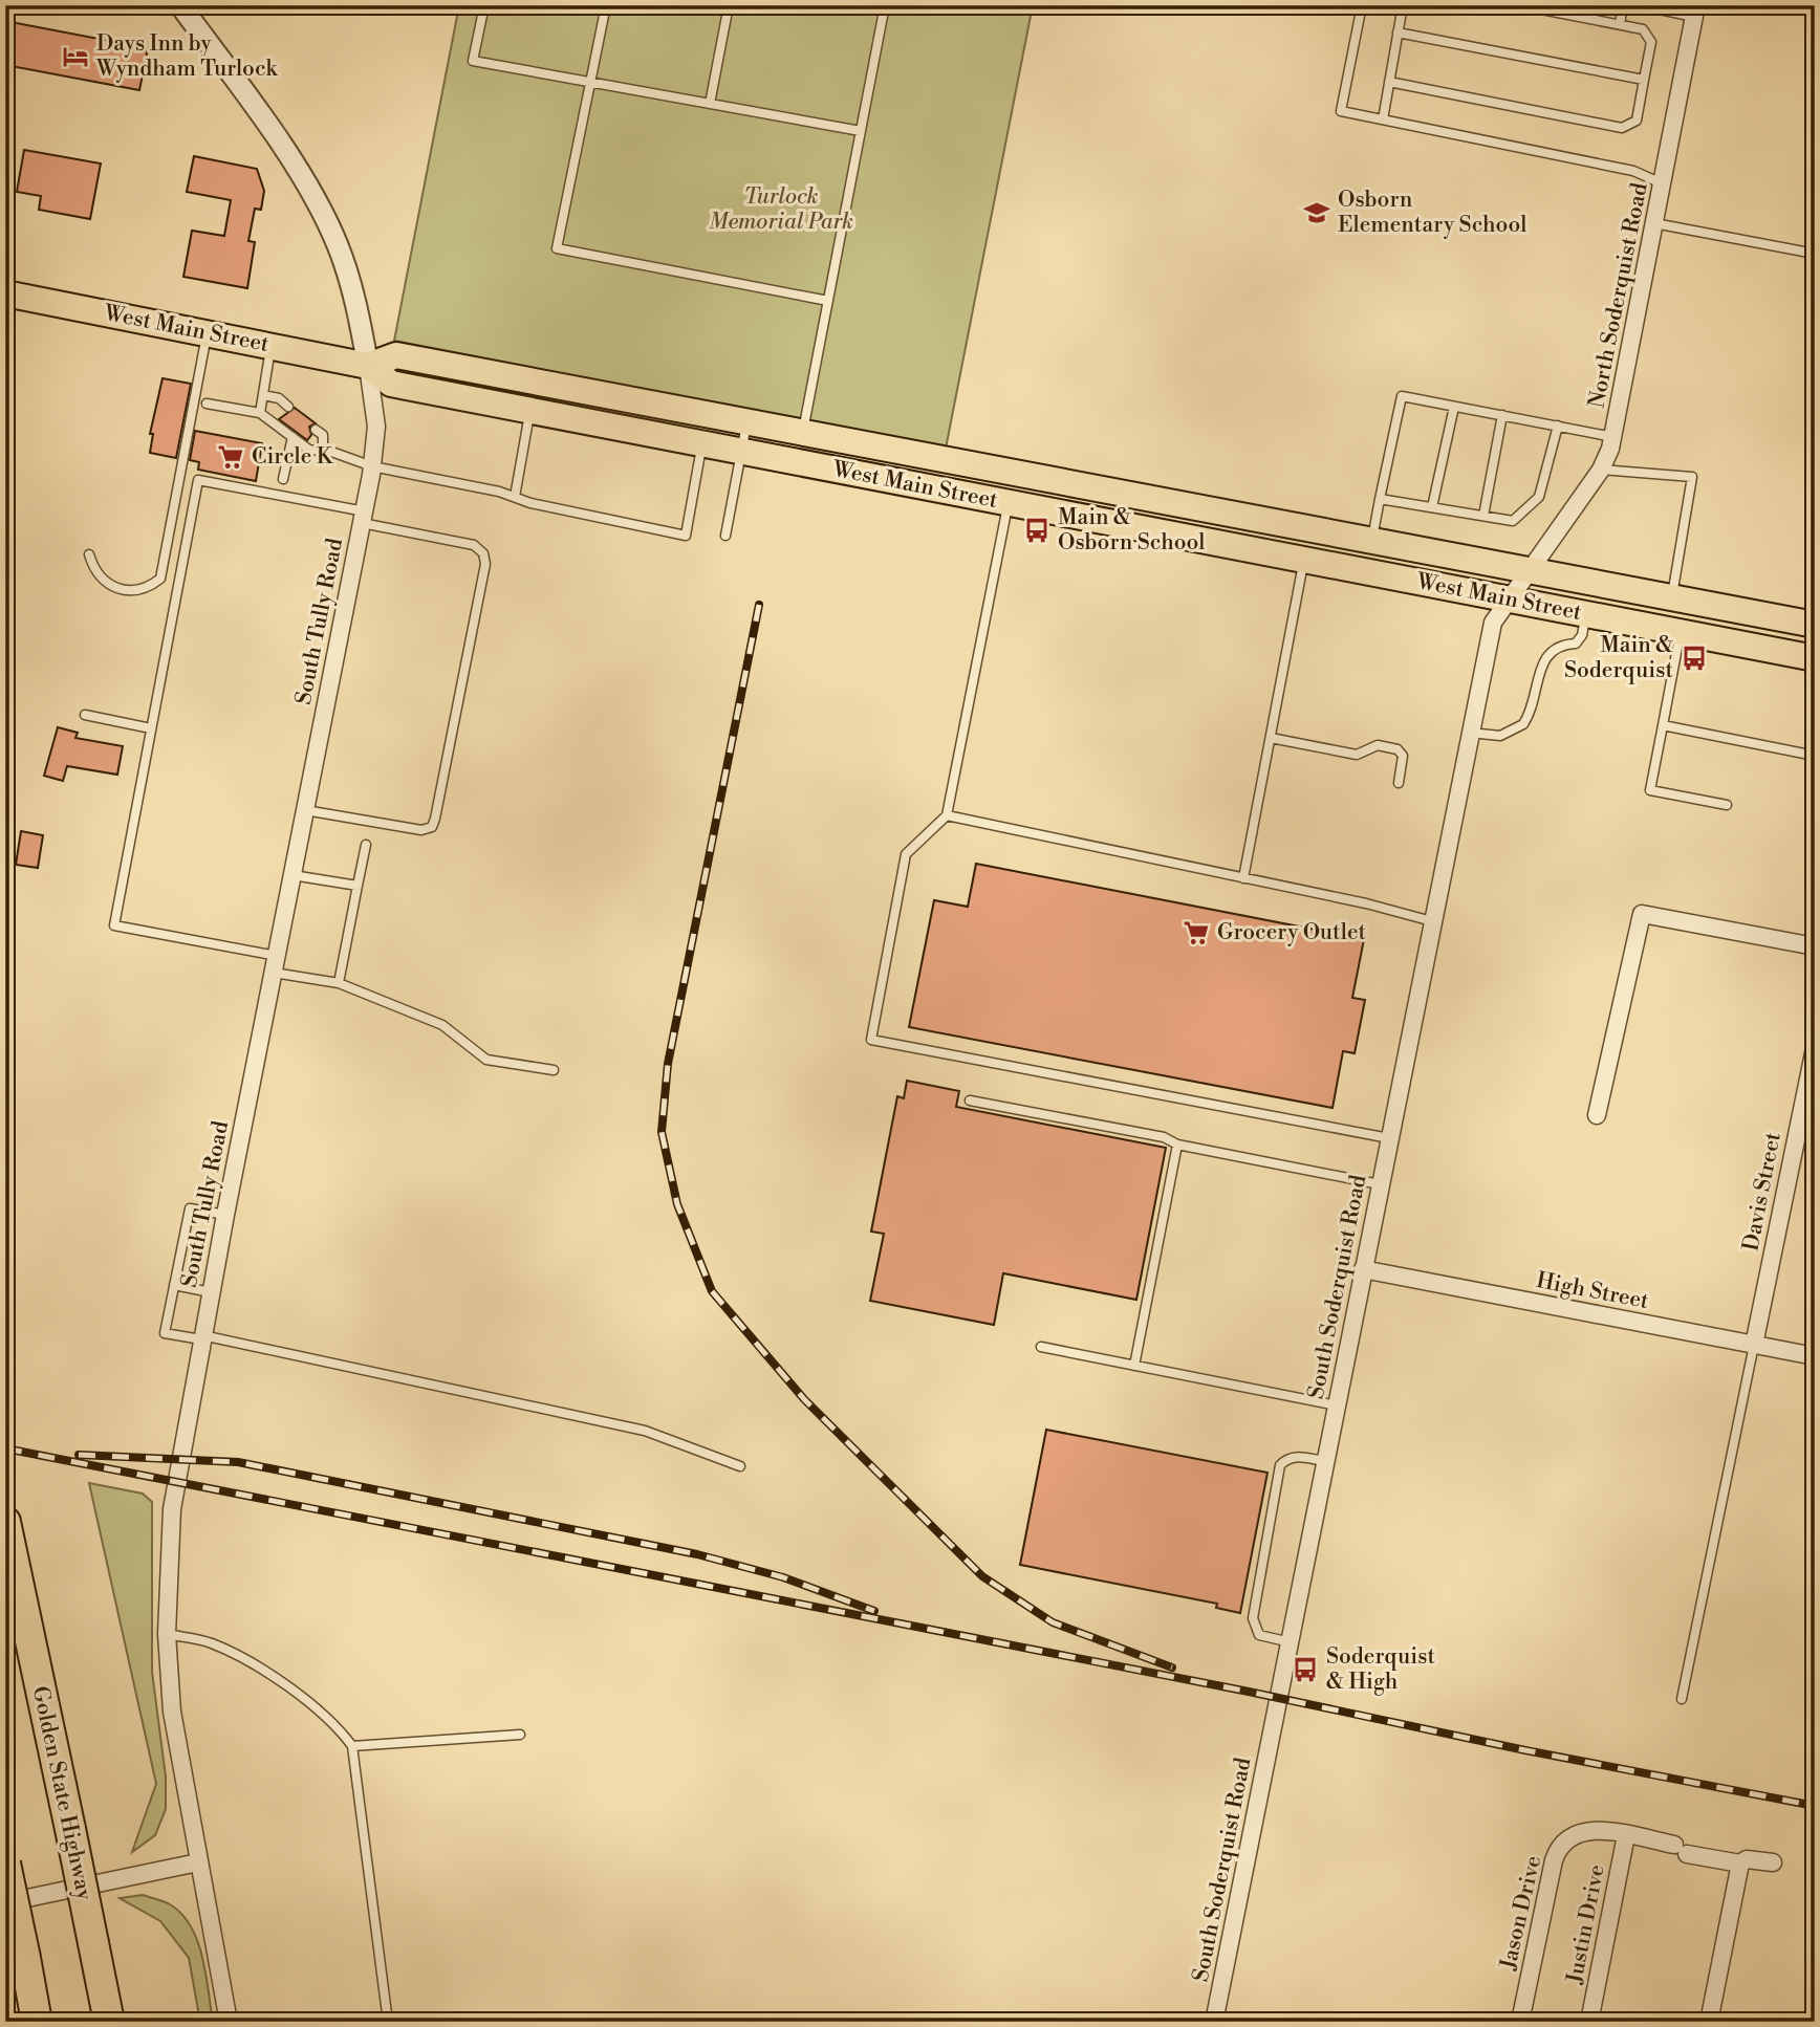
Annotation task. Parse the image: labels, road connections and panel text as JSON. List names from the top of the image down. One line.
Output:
{"streets":{"highway":["Golden State Highway"],"main road":["West Main Street"],"street":["North Soderquist Road","South Tully Road","Davis Street","South Soderquist Road","High Street","Jason Drive","Justin Drive"]},"crossings":[["North Soderquist Road","West Main Street"],["North Soderquist Road","South Soderquist Road"],["West Main Street","South Tully Road"],["West Main Street","South Soderquist Road"],["Davis Street","High Street"],["South Soderquist Road","High Street"],["Jason Drive","Justin Drive"]],"parks":["Turlock Memorial Park"],"places":{"hotel":["Days Inn by Wyndham Turlock"],"school or university":["Osborn Elementary School"],"supermarket":["Circle K","Grocery Outlet"],"bus stop":["Main & Osborn School","Main & Soderquist","Soderquist & High"]}}
